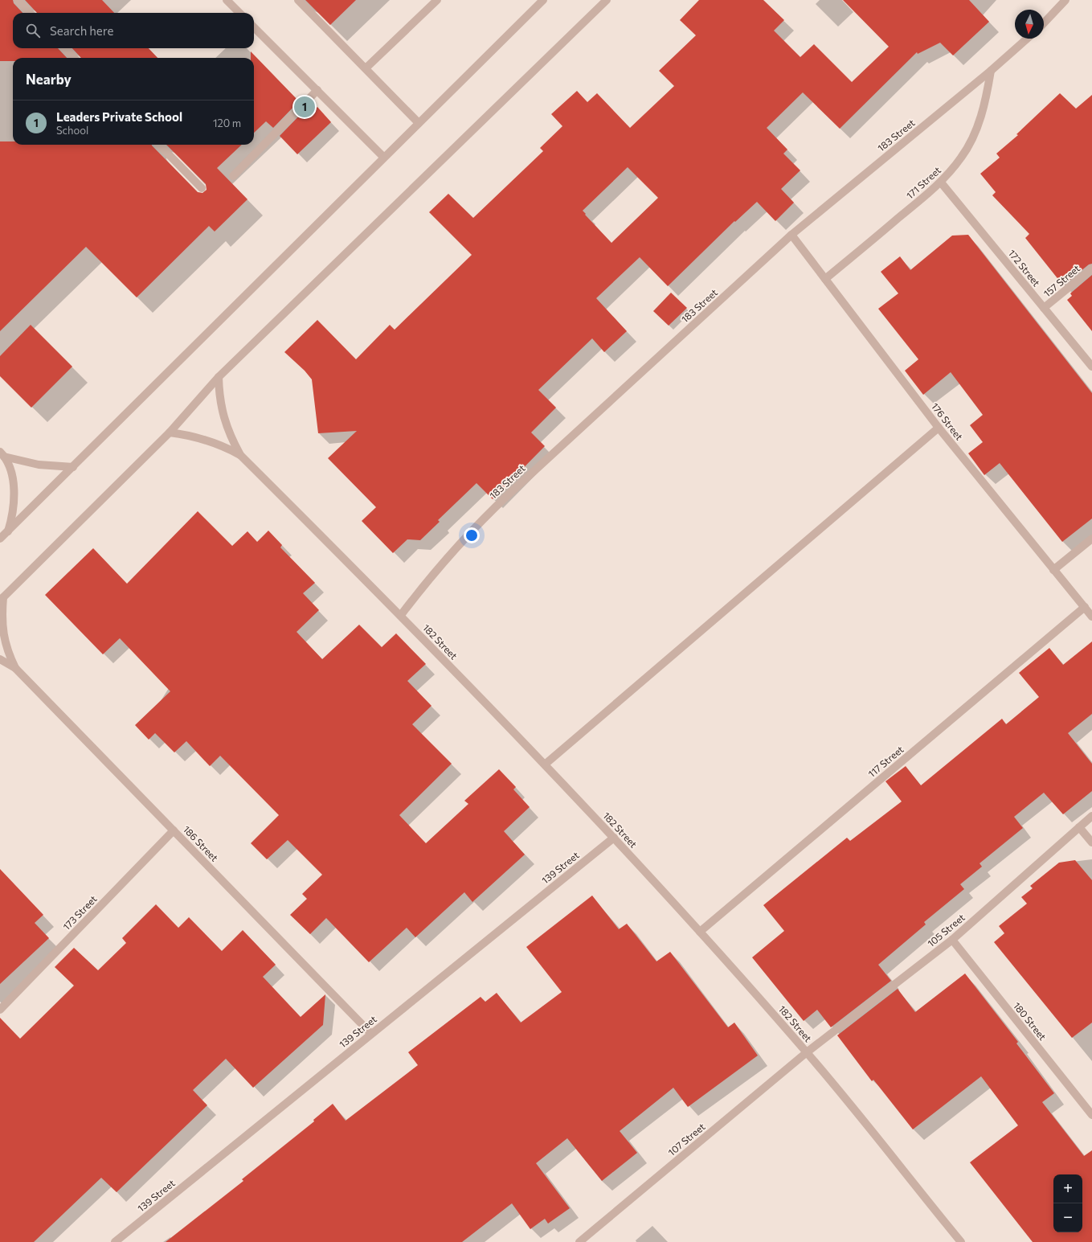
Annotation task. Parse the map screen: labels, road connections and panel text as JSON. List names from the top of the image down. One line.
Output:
{"streets":{"street":["183 Street","171 Street","172 Street","157 Street","176 Street","182 Street","117 Street","186 Street","139 Street","173 Street","105 Street","180 Street","107 Street"]},"crossings":[["183 Street","171 Street"],["183 Street","176 Street"],["183 Street","182 Street"],["171 Street","172 Street"],["171 Street","176 Street"],["172 Street","157 Street"],["176 Street","117 Street"],["182 Street","117 Street"],["182 Street","139 Street"],["182 Street","105 Street"],["182 Street","107 Street"],["186 Street","139 Street"],["186 Street","173 Street"],["105 Street","180 Street"],["105 Street","107 Street"]],"north":"bottom","page":{"search":"Search here","heading":"Nearby","pins":"1","list":[{"mark":"1","name":"Leaders Private School","note":"School","value":"120 m"}],"map_buttons":["+","−"]}}
